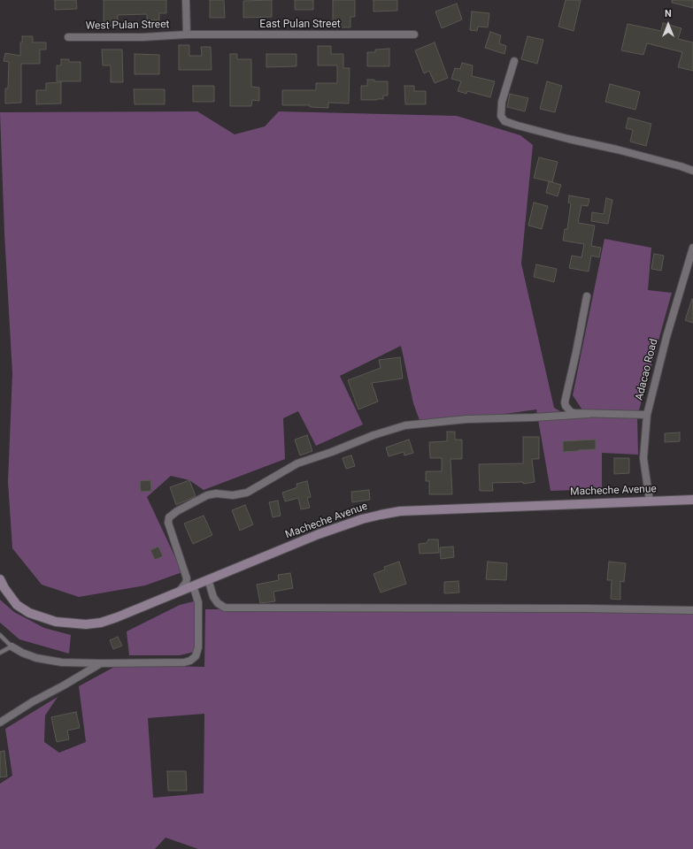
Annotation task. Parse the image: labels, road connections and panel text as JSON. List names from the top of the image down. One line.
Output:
{"streets":{"main road":["Macheche Avenue"],"street":["East Pulan Street","West Pulan Street","Adacao Road"]},"crossings":[["East Pulan Street","West Pulan Street"],["Adacao Road","Macheche Avenue"]],"north":"top"}
